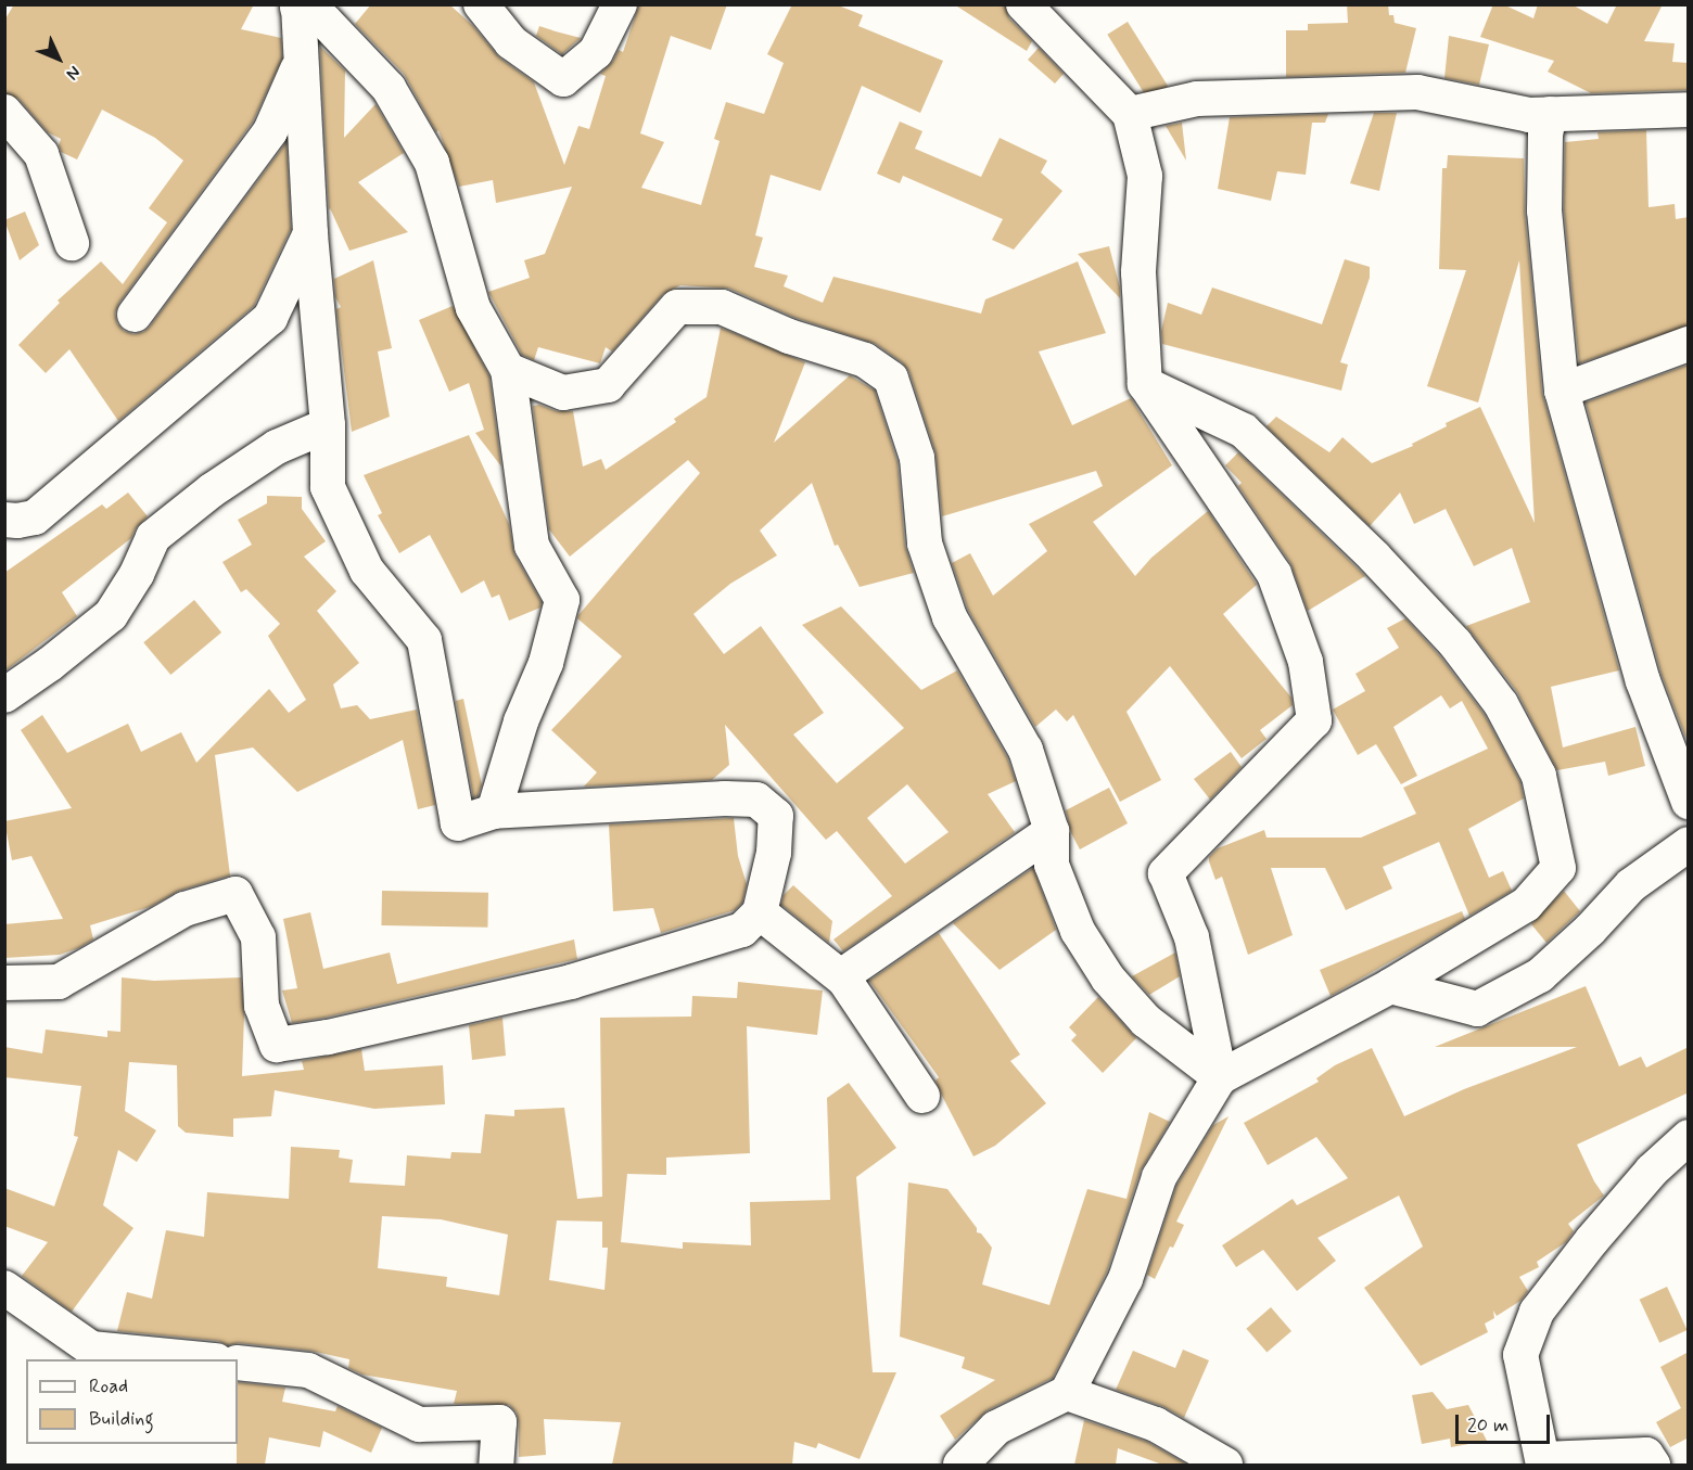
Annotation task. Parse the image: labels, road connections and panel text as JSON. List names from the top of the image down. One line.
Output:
{"legend":["Road","Building"],"scale_bar":"20 m","north":"bottom right"}
